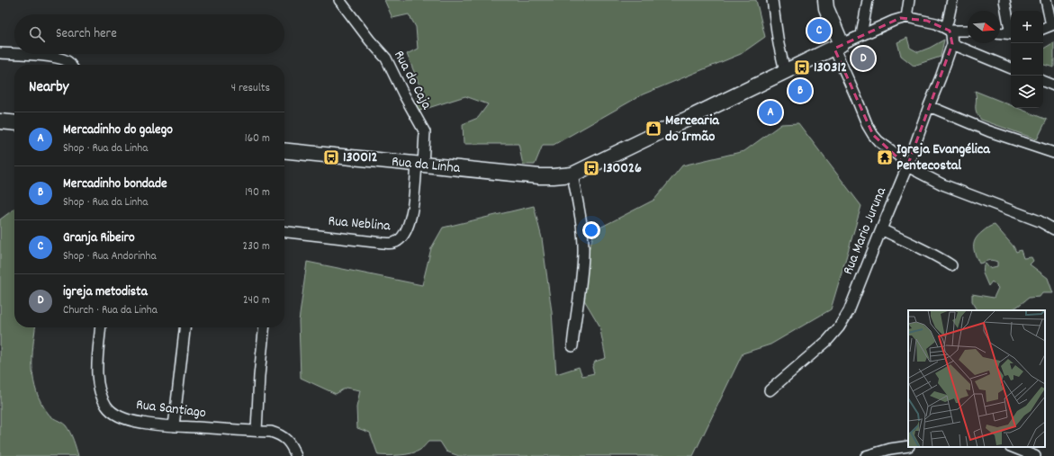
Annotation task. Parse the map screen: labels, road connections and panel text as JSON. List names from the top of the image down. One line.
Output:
{"streets":{"street":["Rua do Caja","Rua da Linha","Rua Neblina","Rua Mario Juruna","Rua Santiago"]},"crossings":[["Rua do Caja","Rua da Linha"],["Rua do Caja","Rua Neblina"],["Rua da Linha","Rua Neblina"]],"places":{"bus stop":["130312","130012","130026"],"shop":["Mercearia do Irmão"],"temple":["Igreja Evangélica Pentecostal"]},"north":"right","page":{"map_buttons":["+","−"],"search":"Search here","pins":["C","D","B","A"],"heading":["Nearby","4 results"],"list":[{"mark":"A","name":"Mercadinho do galego","note":"Shop · Rua da Linha","value":"160 m"},{"mark":"B","name":"Mercadinho bondade","note":"Shop · Rua da Linha","value":"190 m"},{"mark":"C","name":"Granja Ribeiro","note":"Shop · Rua Andorinha","value":"230 m"},{"mark":"D","name":"igreja metodista","note":"Church · Rua da Linha","value":"240 m"}]}}
